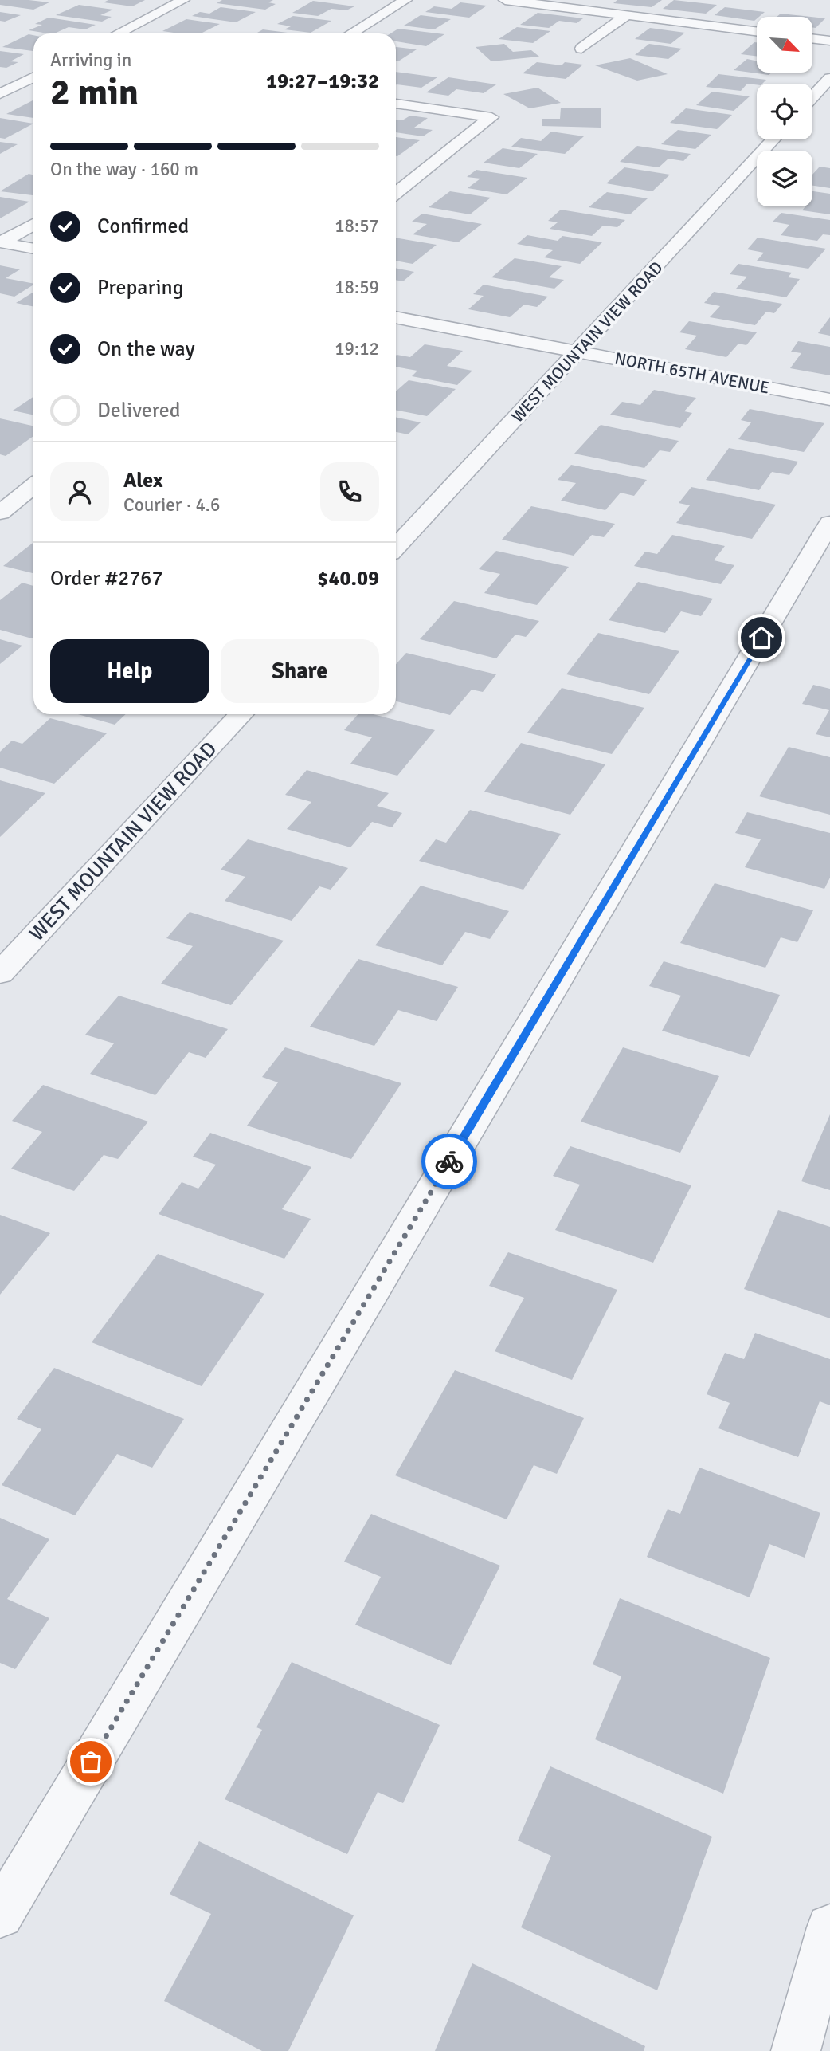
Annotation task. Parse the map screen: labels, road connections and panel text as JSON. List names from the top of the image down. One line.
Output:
{"streets":{"street":["WEST MOUNTAIN VIEW ROAD","NORTH 65TH AVENUE"]},"crossings":[["WEST MOUNTAIN VIEW ROAD","NORTH 65TH AVENUE"]],"north":"bottom right","page":{"heading":["2 min","Arriving in","19:27–19:32"],"panel":["Alex","Courier · 4.6","Order #2767","$40.09"],"bar":"On the way · 160 m","list":[["Confirmed","18:57"],["Preparing","18:59"],["On the way","19:12"],"Delivered"],"buttons":["Help","Share"]}}
